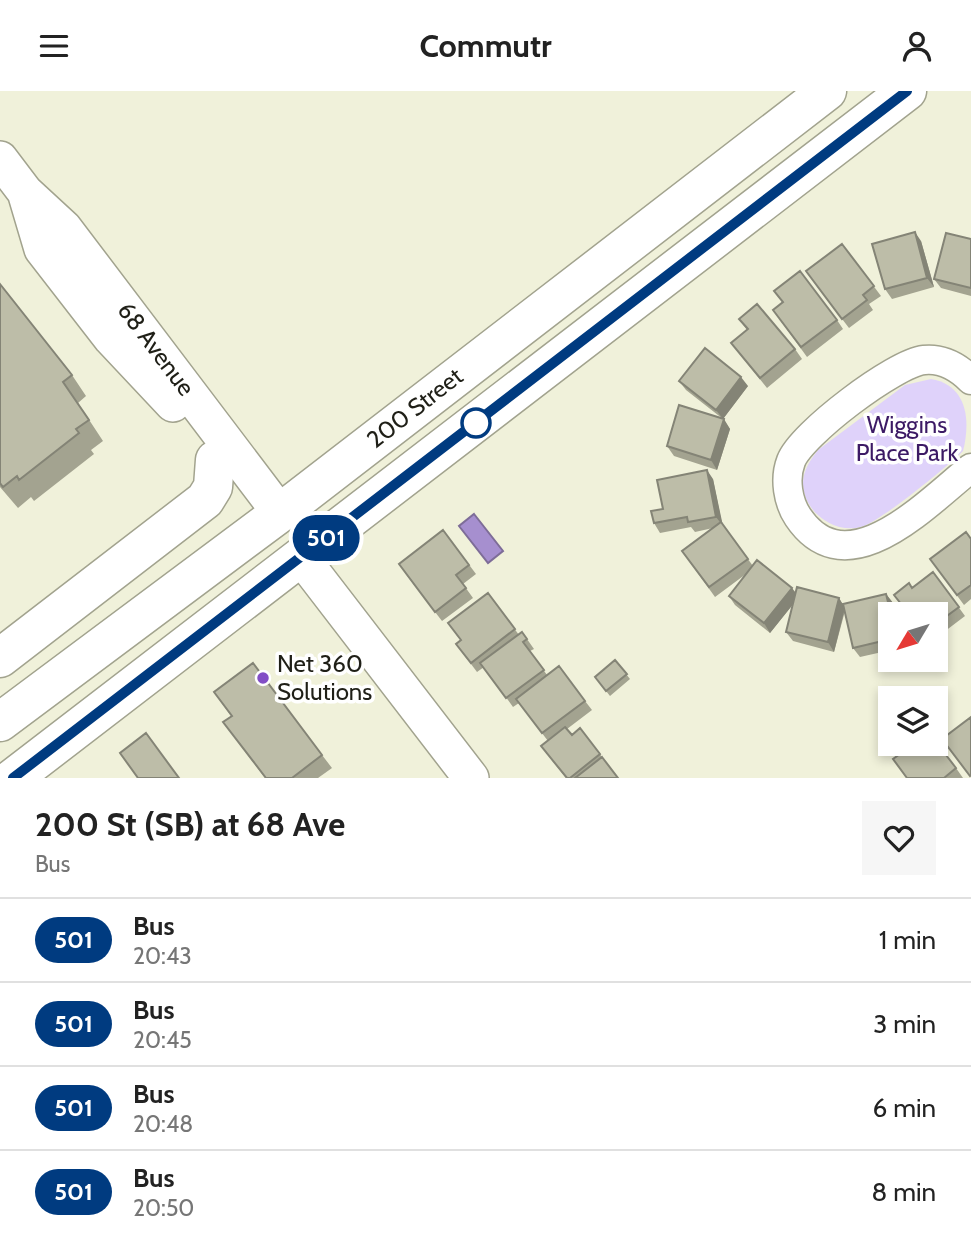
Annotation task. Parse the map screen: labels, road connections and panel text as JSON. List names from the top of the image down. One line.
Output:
{"streets":{"main road":["200 Street"],"street":["68 Avenue"]},"crossings":[["68 Avenue","200 Street"]],"parks":["Wiggins Place Park"],"places":["Net 360 Solutions"],"lines":["bus line 501"],"north":"bottom left","page":{"header":"Commutr","on_map":"501","heading":["200 St (SB) at 68 Ave","Bus"],"list":[{"mark":"501","name":"Bus","note":"20:43","value":"1 min"},{"mark":"501","name":"Bus","note":"20:45","value":"3 min"},{"mark":"501","name":"Bus","note":"20:48","value":"6 min"},{"mark":"501","name":"Bus","note":"20:50","value":"8 min"}]}}
